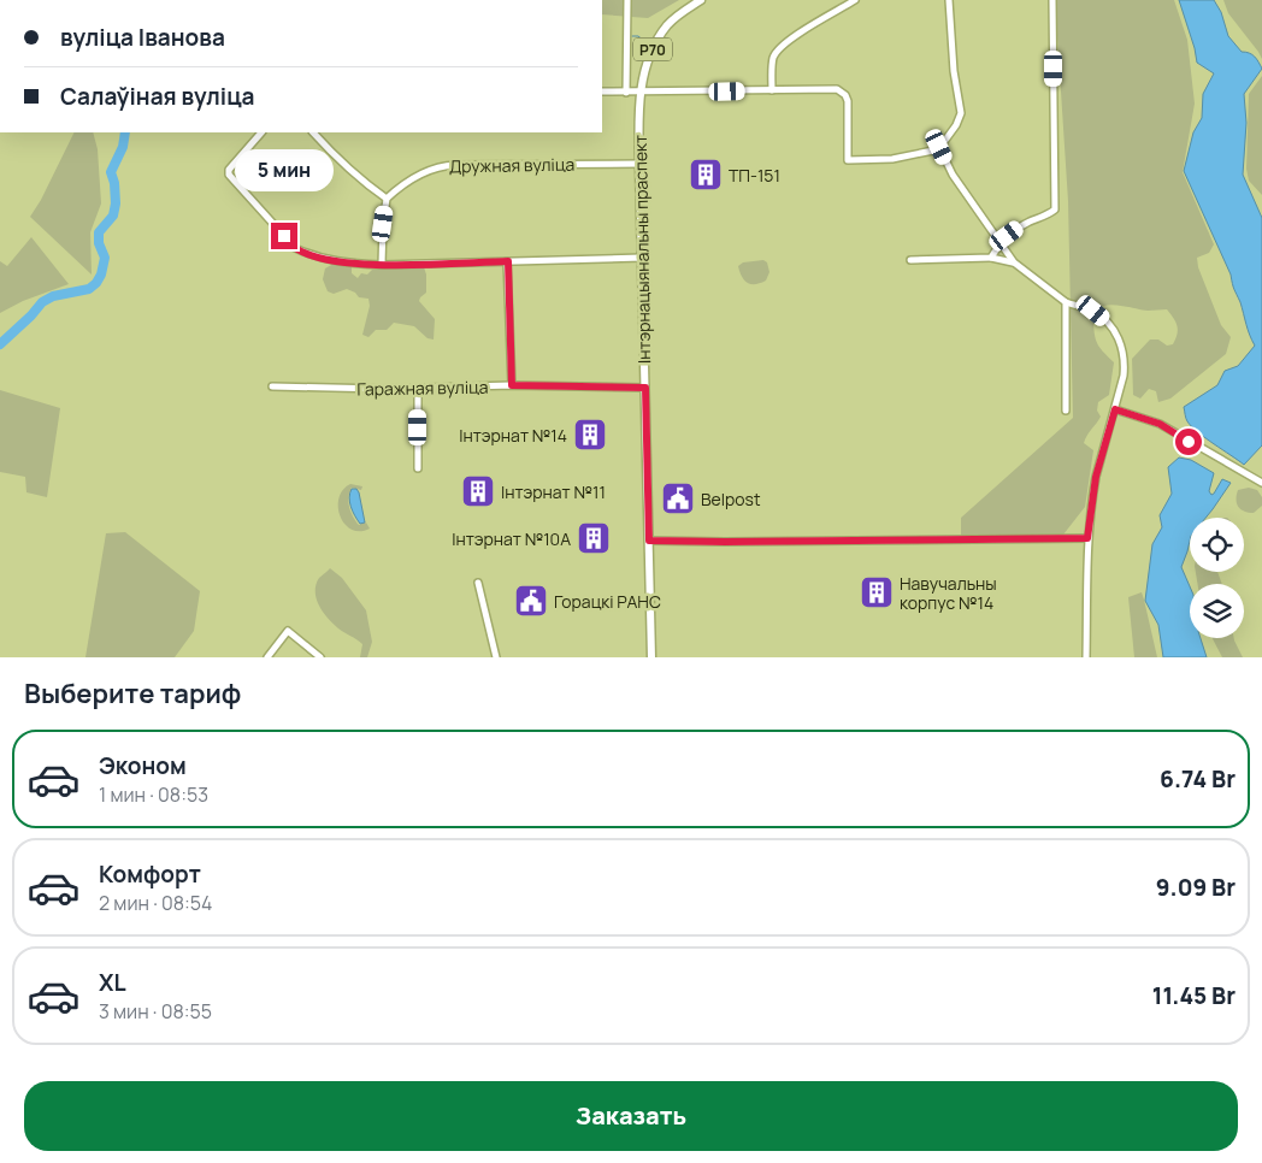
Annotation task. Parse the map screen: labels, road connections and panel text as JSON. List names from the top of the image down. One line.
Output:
{"streets":{"main road":["Р70","Інтэрнацыянальны праспект"],"street":["Дружная вуліца","Гаражная вуліца"]},"crossings":[["Р70","Інтэрнацыянальны праспект"],["Дружная вуліца","Інтэрнацыянальны праспект"],["Інтэрнацыянальны праспект","Гаражная вуліца"]],"places":{"building":["ТП-151","Інтэрнат №14","Інтэрнат №11","Інтэрнат №10А","Навучальны корпус №14"],"public building":["Belpost","Горацкі РАНС"]},"page":{"banner":["вуліца Іванова","Салаўіная вуліца"],"bubble":"5 мин","heading":"Выберите тариф","list":[{"name":"Эконом","note":"1 мин · 08:53","value":"6.74 Br"},{"name":"Комфорт","note":"2 мин · 08:54","value":"9.09 Br"},{"name":"XL","note":"3 мин · 08:55","value":"11.45 Br"}],"buttons":"Заказать"}}
